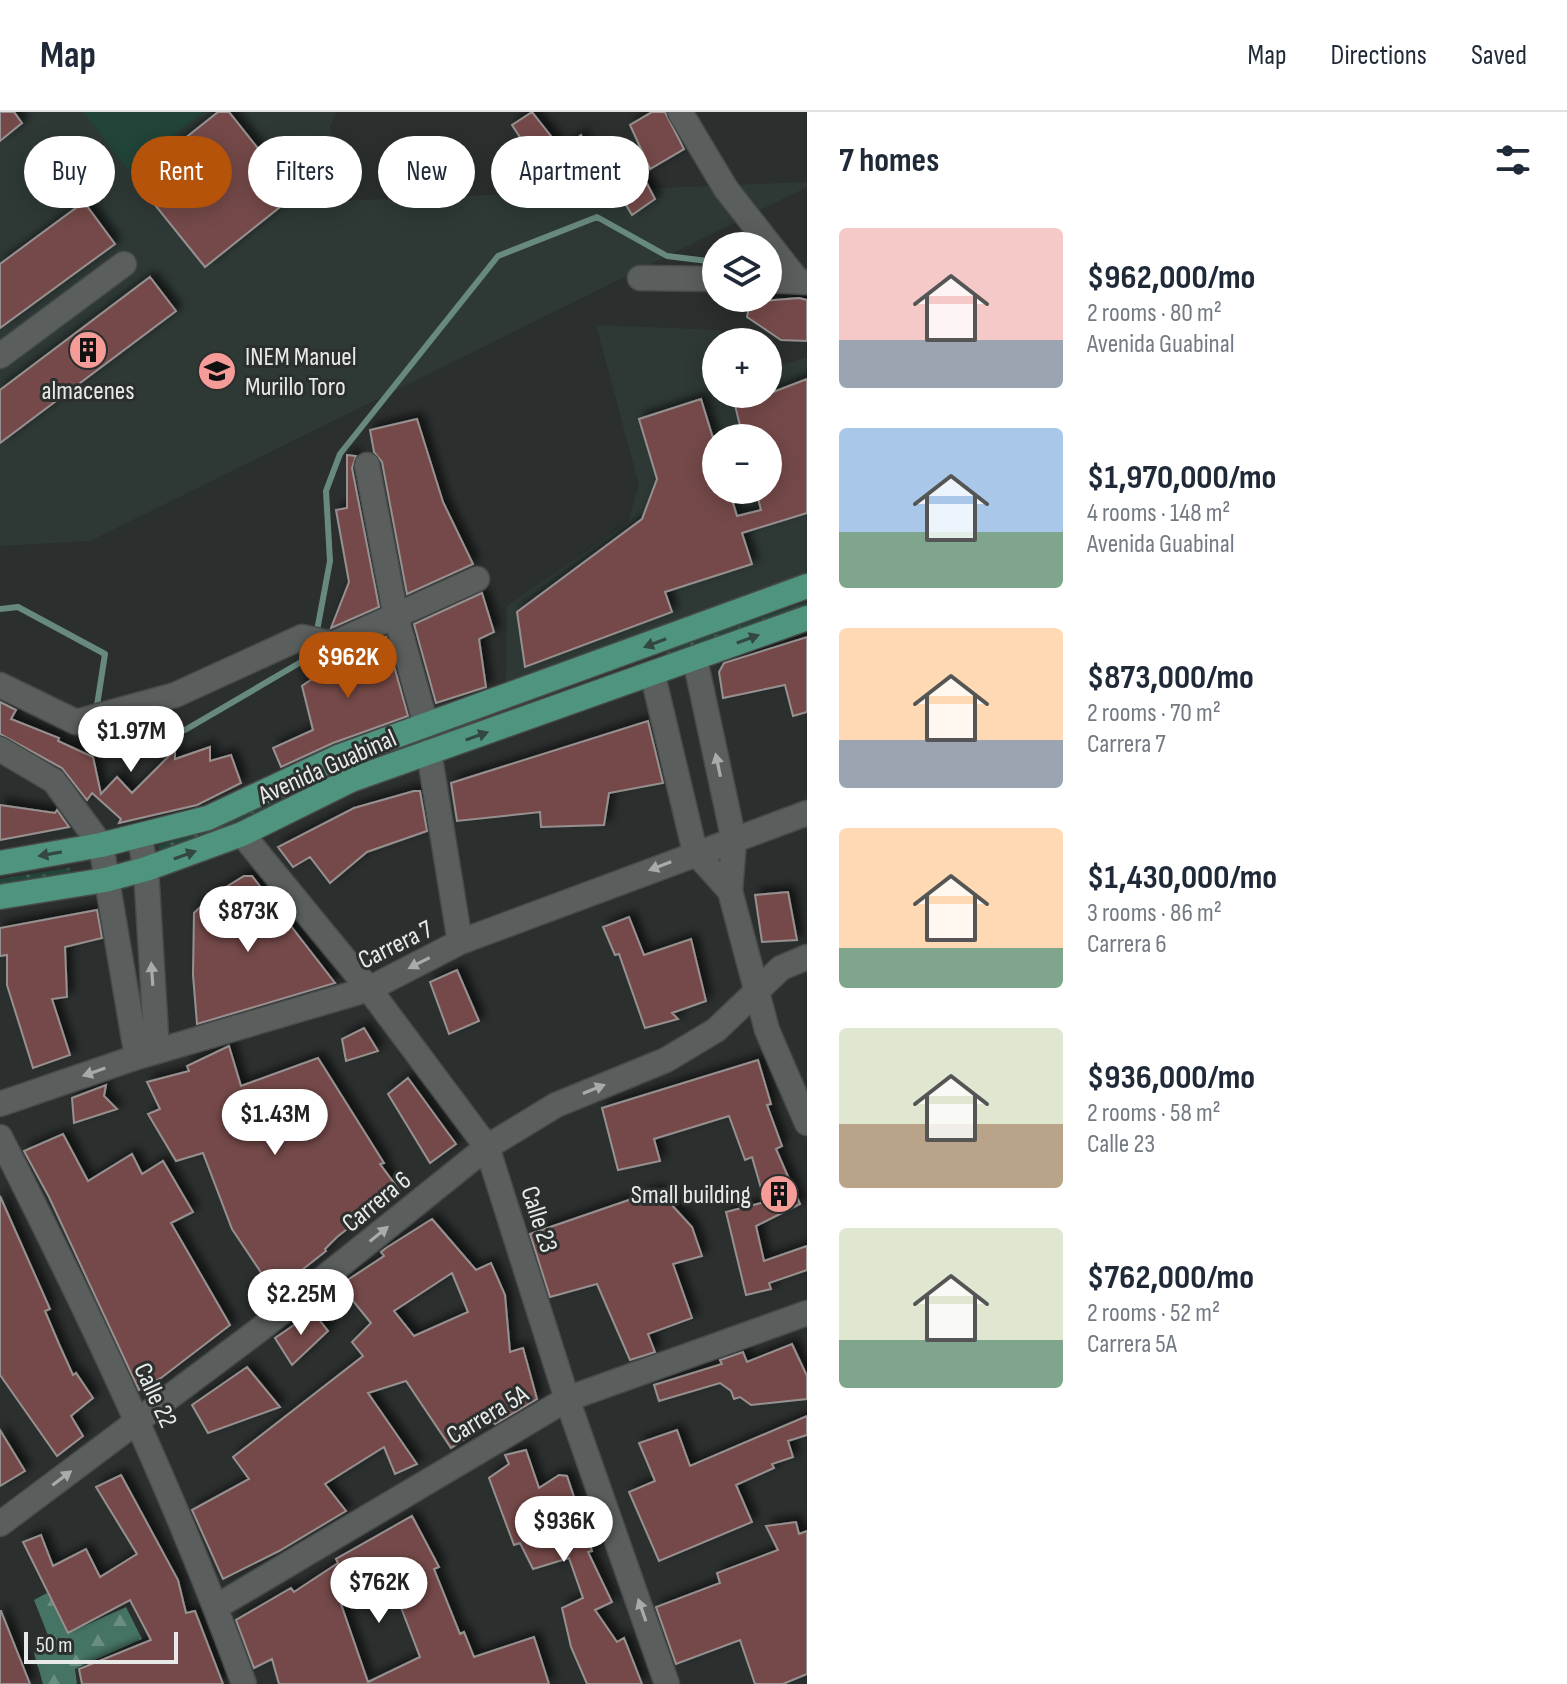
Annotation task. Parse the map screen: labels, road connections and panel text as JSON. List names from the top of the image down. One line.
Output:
{"streets":{"main road":["Avenida Guabinal"],"street":["Carrera 7","Carrera 6","Calle 23","Calle 22","Carrera 5A"]},"crossings":[["Avenida Guabinal","Calle 23"],["Carrera 7","Calle 23"],["Carrera 6","Calle 23"],["Carrera 6","Calle 22"],["Calle 23","Carrera 5A"],["Calle 22","Carrera 5A"]],"one_way":["Carrera 7","Carrera 6"],"places":{"building":["almacenes","Small building"],"school or university":["INEM Manuel Murillo Toro"]},"scale_bar":"50 m","page":{"header":"Map","nav":["Map","Directions","Saved"],"heading":"7 homes","chip":["Buy","Rent","Filters","New","Apartment"],"list":[{"name":"$962,000/mo","note":"2 rooms · 80 m² · Avenida Guabinal"},{"name":"$1,970,000/mo","note":"4 rooms · 148 m² · Avenida Guabinal"},{"name":"$873,000/mo","note":"2 rooms · 70 m² · Carrera 7"},{"name":"$1,430,000/mo","note":"3 rooms · 86 m² · Carrera 6"},{"name":"$936,000/mo","note":"2 rooms · 58 m² · Calle 23"},{"name":"$762,000/mo","note":"2 rooms · 52 m² · Carrera 5A"}],"map_buttons":["+","−"],"price":["$962K","$1.97M","$873K","$1.43M","$2.25M","$936K","$762K"],"scale":"50 m"}}
